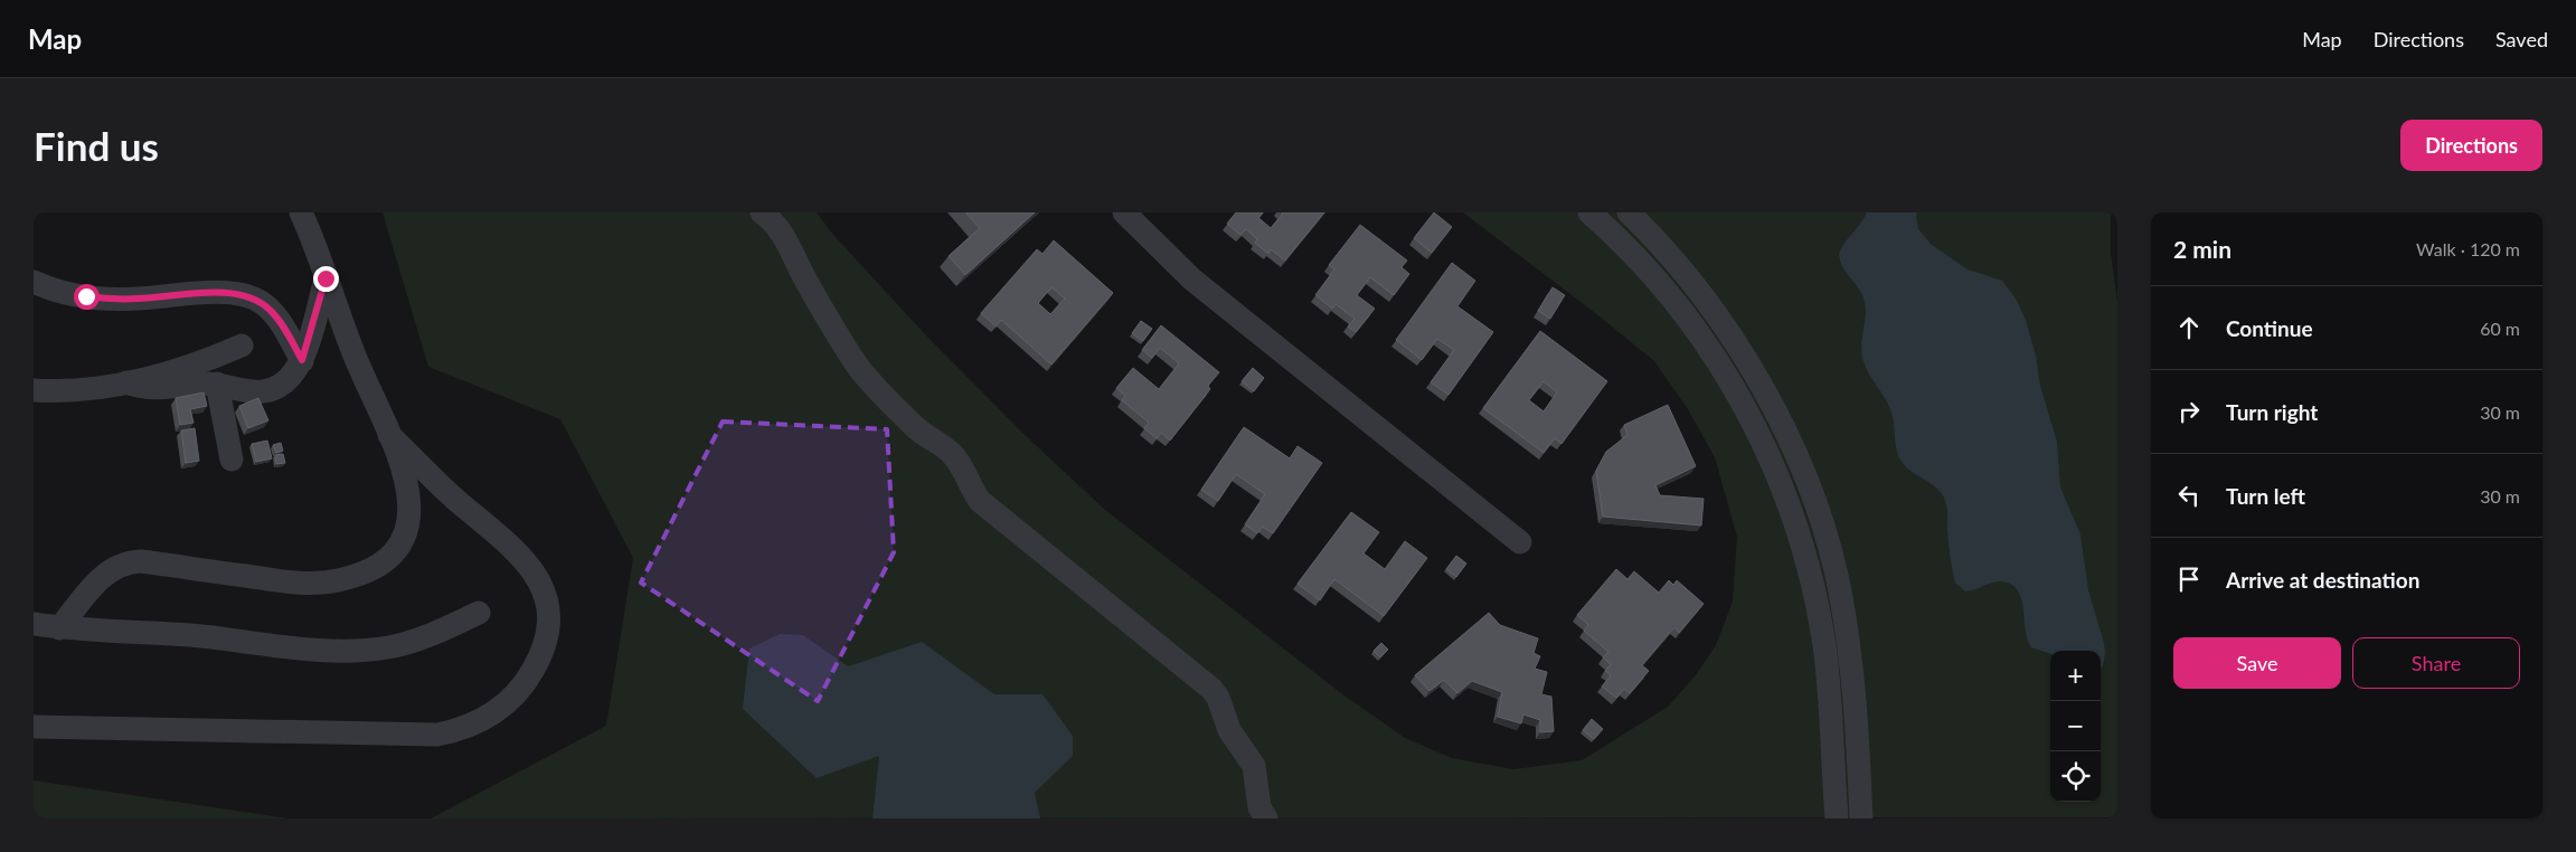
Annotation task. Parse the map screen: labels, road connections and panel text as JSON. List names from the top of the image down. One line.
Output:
{"page":{"header":"Map","nav":["Map","Directions","Saved"],"buttons":["Directions",["Save","Share"]],"title":"Find us","heading":["2 min","Walk · 120 m"],"list":[["Continue","60 m"],["Turn right","30 m"],["Turn left","30 m"],"Arrive at destination"],"map_buttons":["+","−"]}}
